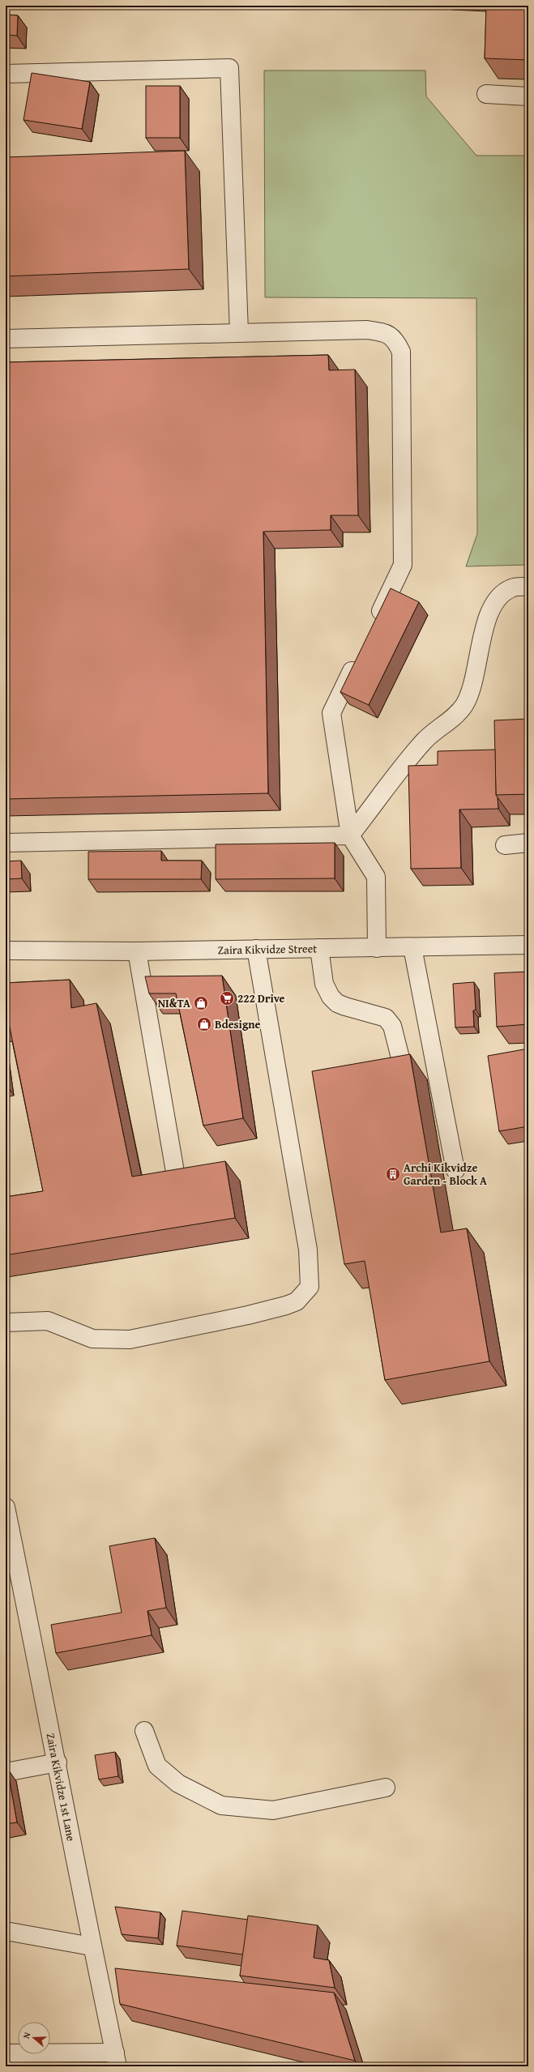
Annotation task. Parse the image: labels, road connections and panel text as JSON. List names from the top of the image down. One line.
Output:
{"streets":{"street":["Zaira Kikvidze Street","Zaira Kikvidze 1st Lane"]},"places":{"supermarket":["222 Drive"],"shop":["NI&TA","Bdesigne"],"building":["Archi Kikvidze Garden - Block A"]},"north":"left"}
